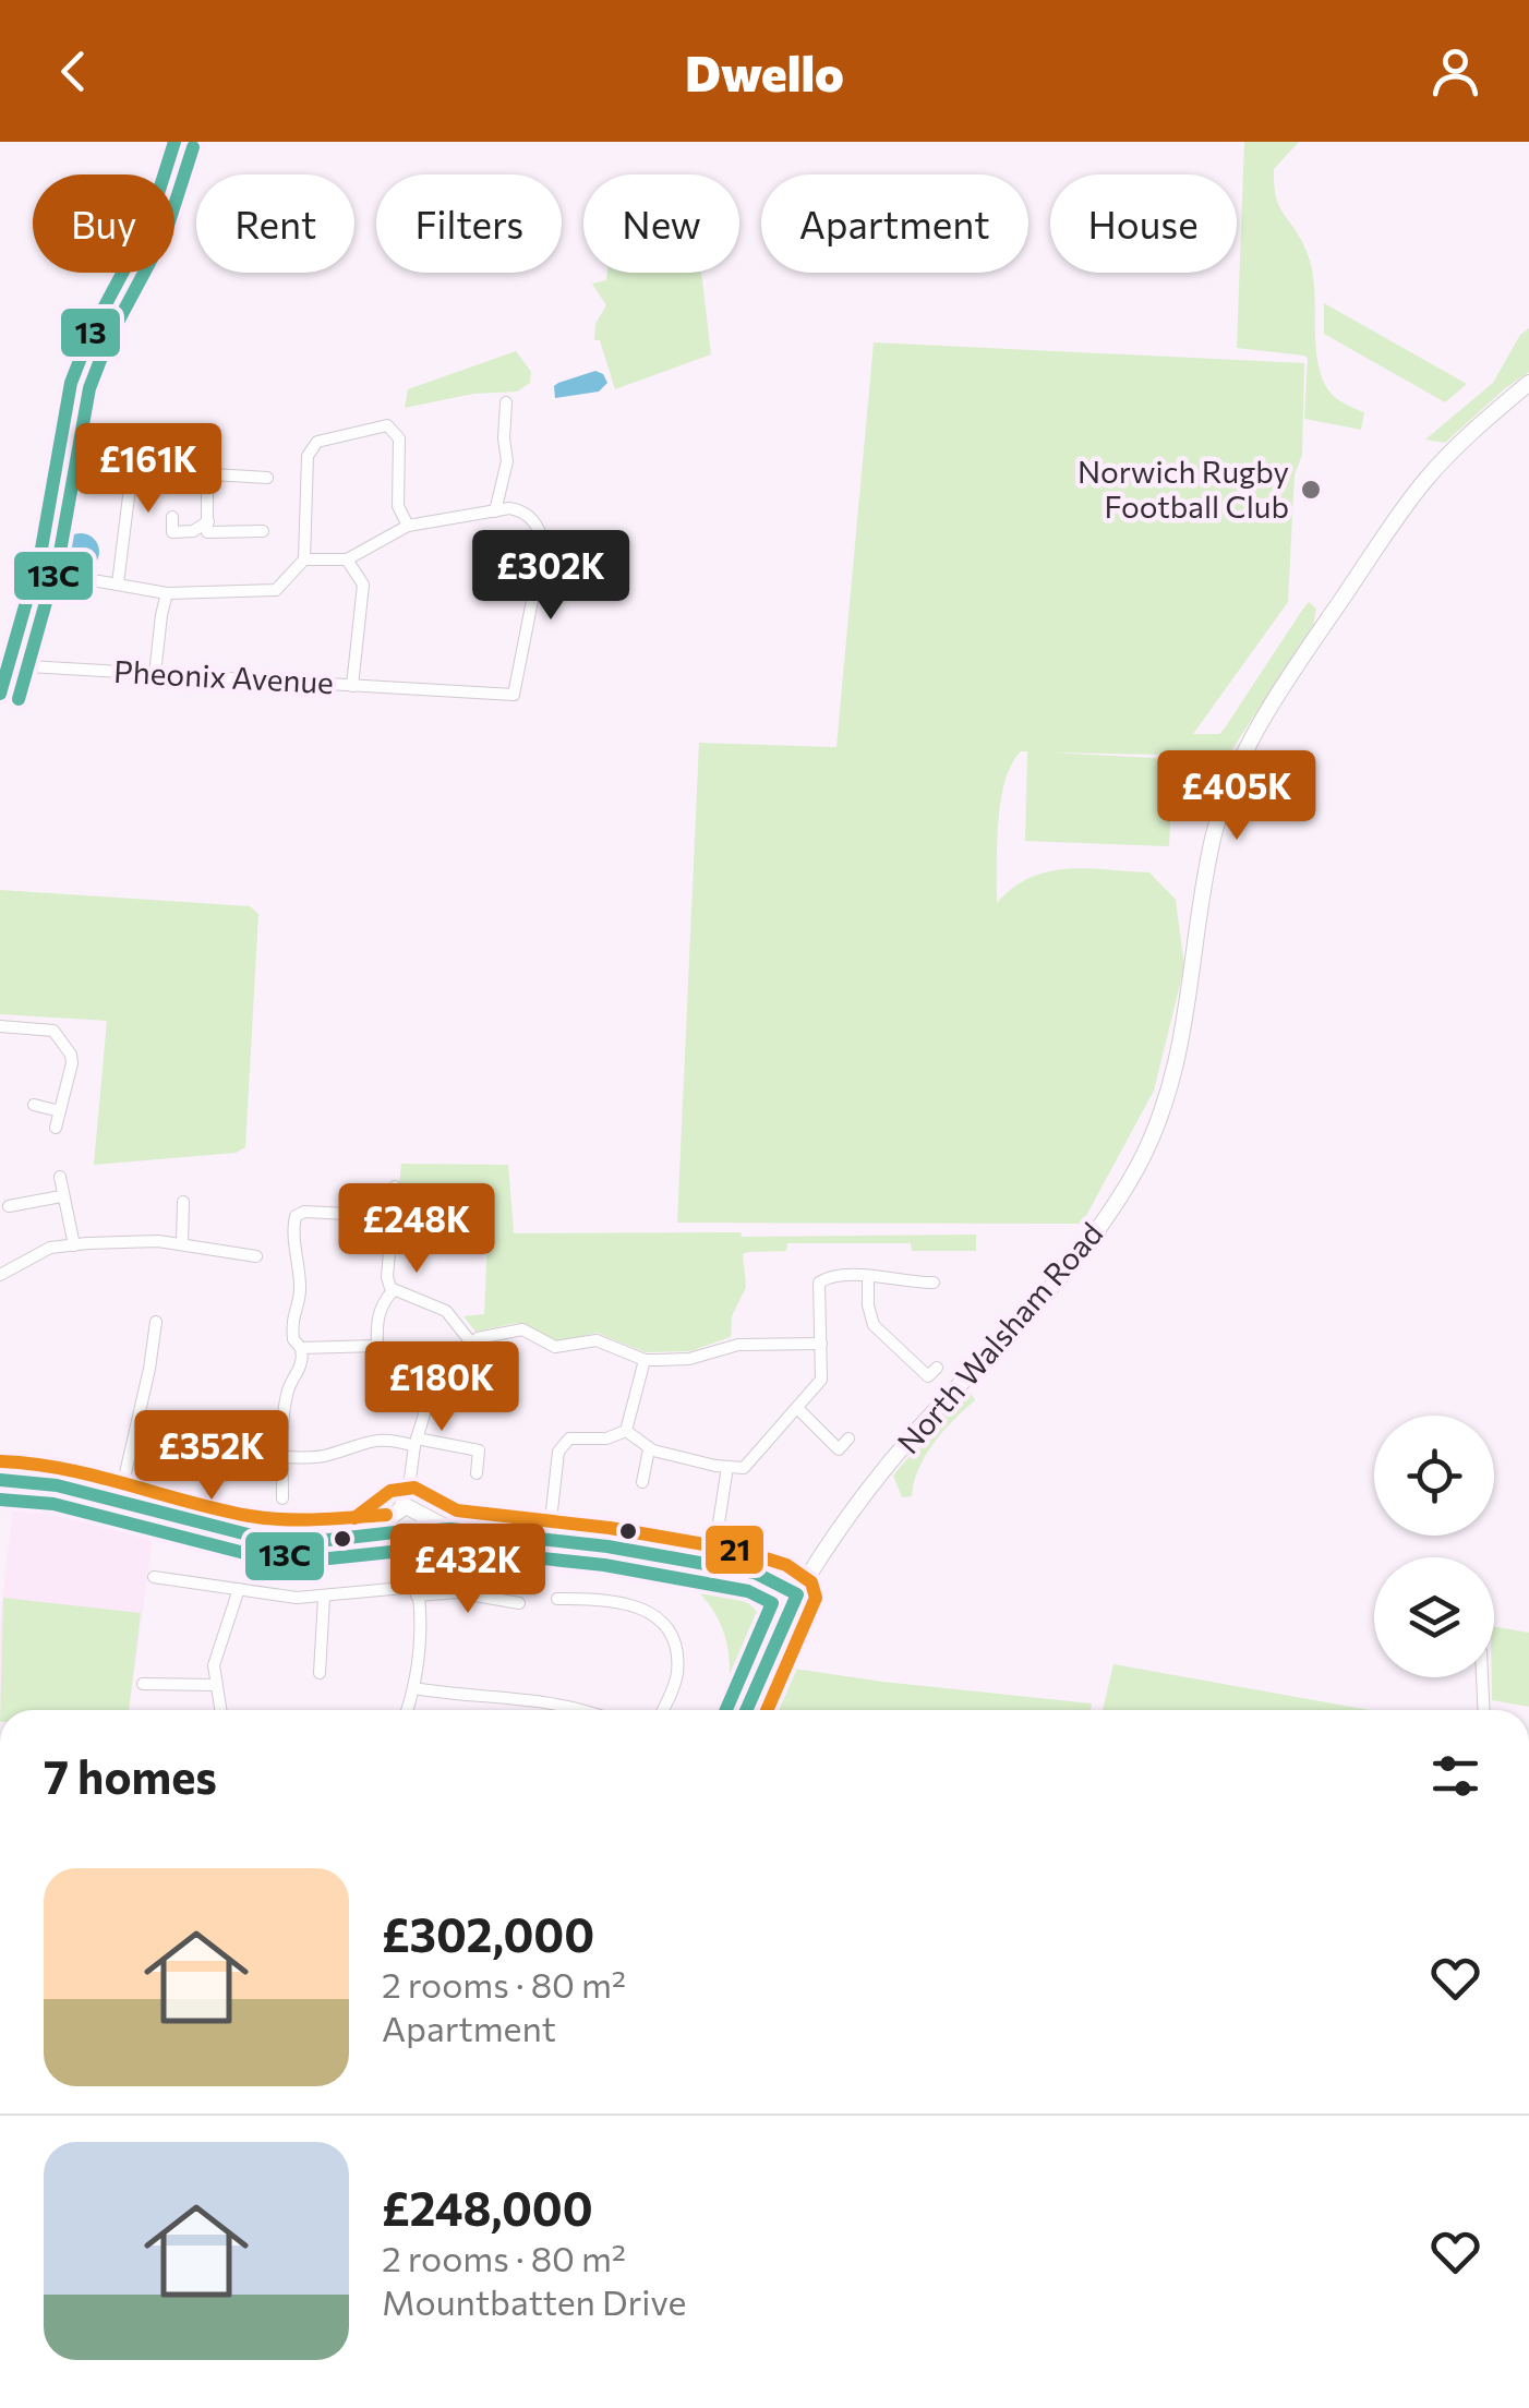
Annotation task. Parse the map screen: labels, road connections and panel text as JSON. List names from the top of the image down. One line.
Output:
{"streets":{"main road":["North Walsham Road"],"street":["Pheonix Avenue"]},"places":["Norwich Rugby Football Club"],"lines":["transit line 13","transit line 13C","transit line 21"],"page":{"header":"Dwello","chip":["Buy","Rent","Filters","New","Apartment","House"],"price":["£161K","£302K","£405K","£248K","£180K","£352K","£432K"],"heading":"7 homes","list":[{"name":"£302,000","note":"2 rooms · 80 m² · Apartment"},{"name":"£248,000","note":"2 rooms · 80 m² · Mountbatten Drive"}]}}
